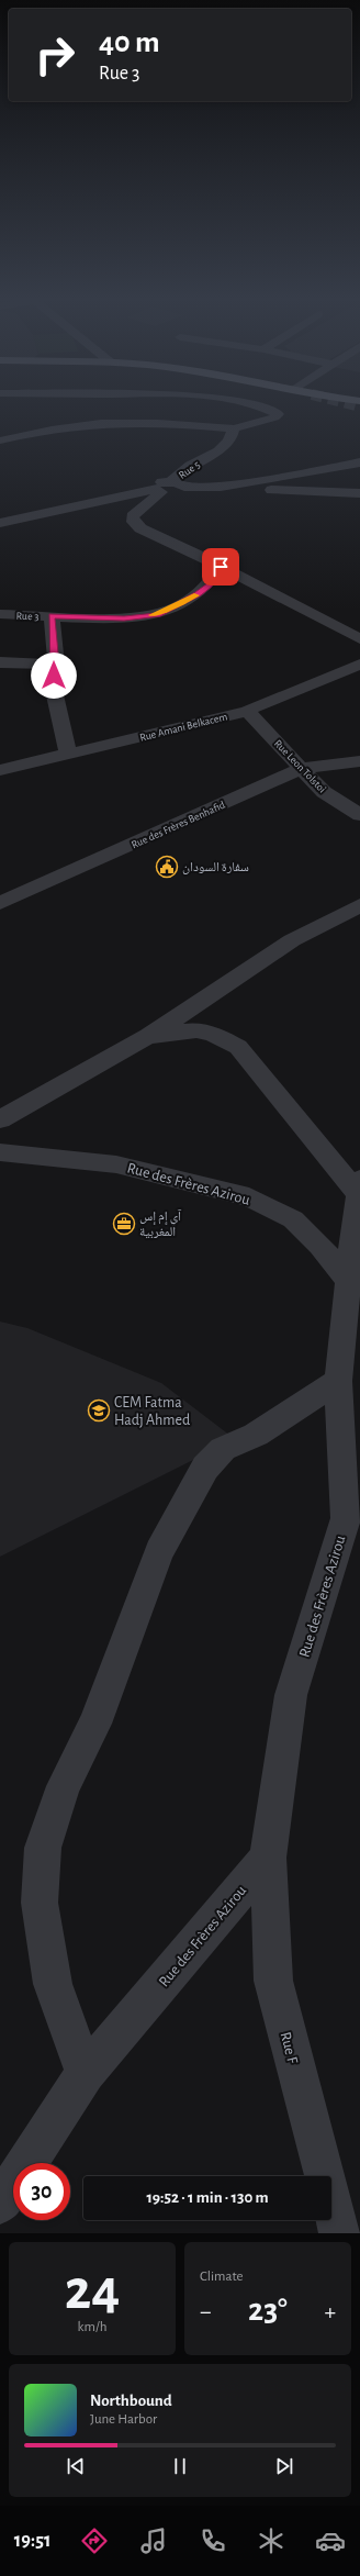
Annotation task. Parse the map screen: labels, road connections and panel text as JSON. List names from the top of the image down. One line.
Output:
{"streets":{"street":["Rue 5","Rue 3","Rue Amani Belkacem","Rue Leon Tolstoi","Rue des Frères Benhafid","Rue des Frères Azirou","Rue F"]},"crossings":[["Rue Amani Belkacem","Rue Leon Tolstoi"],["Rue Leon Tolstoi","Rue des Frères Benhafid"],["Rue des Frères Azirou","Rue F"]],"places":{"public building":["سفارة السودان"],"office":["آي إم إس المغربية"],"school or university":["CEM Fatma Hadj Ahmed"]},"page":{"turn":["40 m","Rue 3"],"limit":"30","trip":"19:52 · 1 min · 130 m","tile":[["24","km/h"],"Climate"],"heat":["−","23°","+"],"song":["Northbound","June Harbor"],"tabs":"19:51"}}
